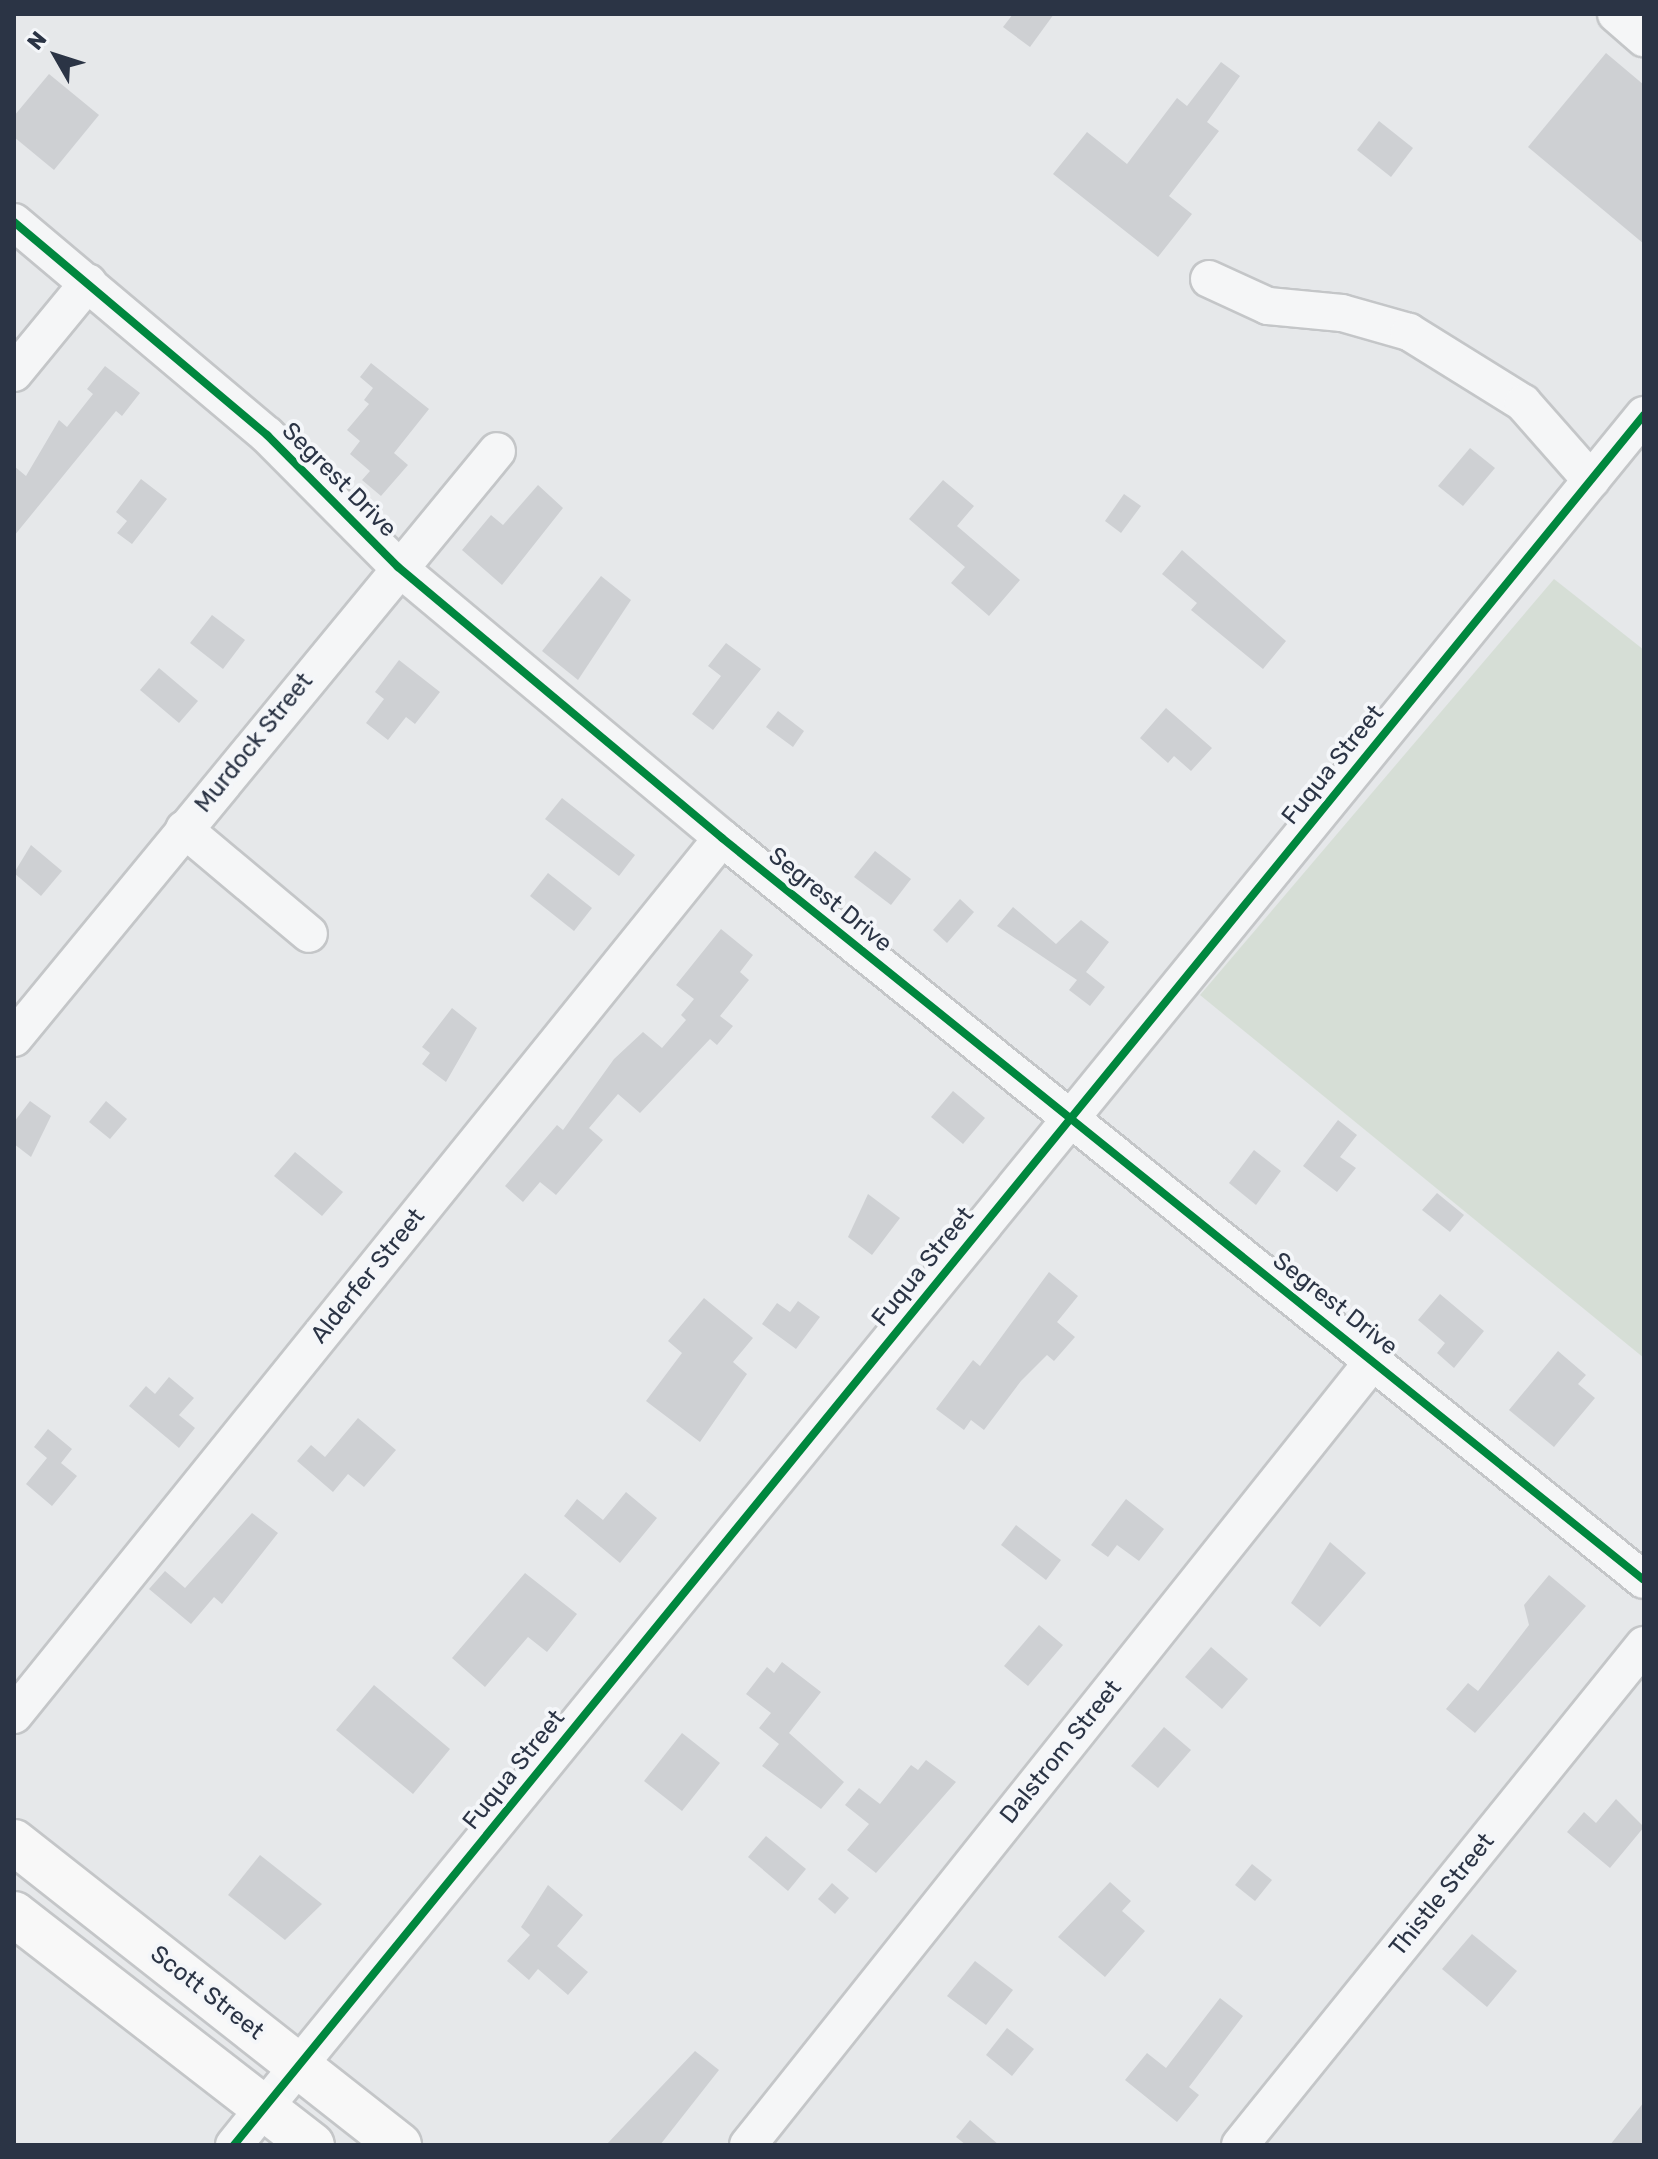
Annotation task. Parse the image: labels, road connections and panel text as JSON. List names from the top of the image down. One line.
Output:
{"streets":{"main road":["Scott Street"],"street":["Segrest Drive","Murdock Street","Fuqua Street","Alderfer Street","Dalstrom Street","Thistle Street"]},"crossings":[["Segrest Drive","Murdock Street"],["Segrest Drive","Fuqua Street"],["Segrest Drive","Alderfer Street"],["Segrest Drive","Dalstrom Street"],["Fuqua Street","Scott Street"]],"north":"top left"}
